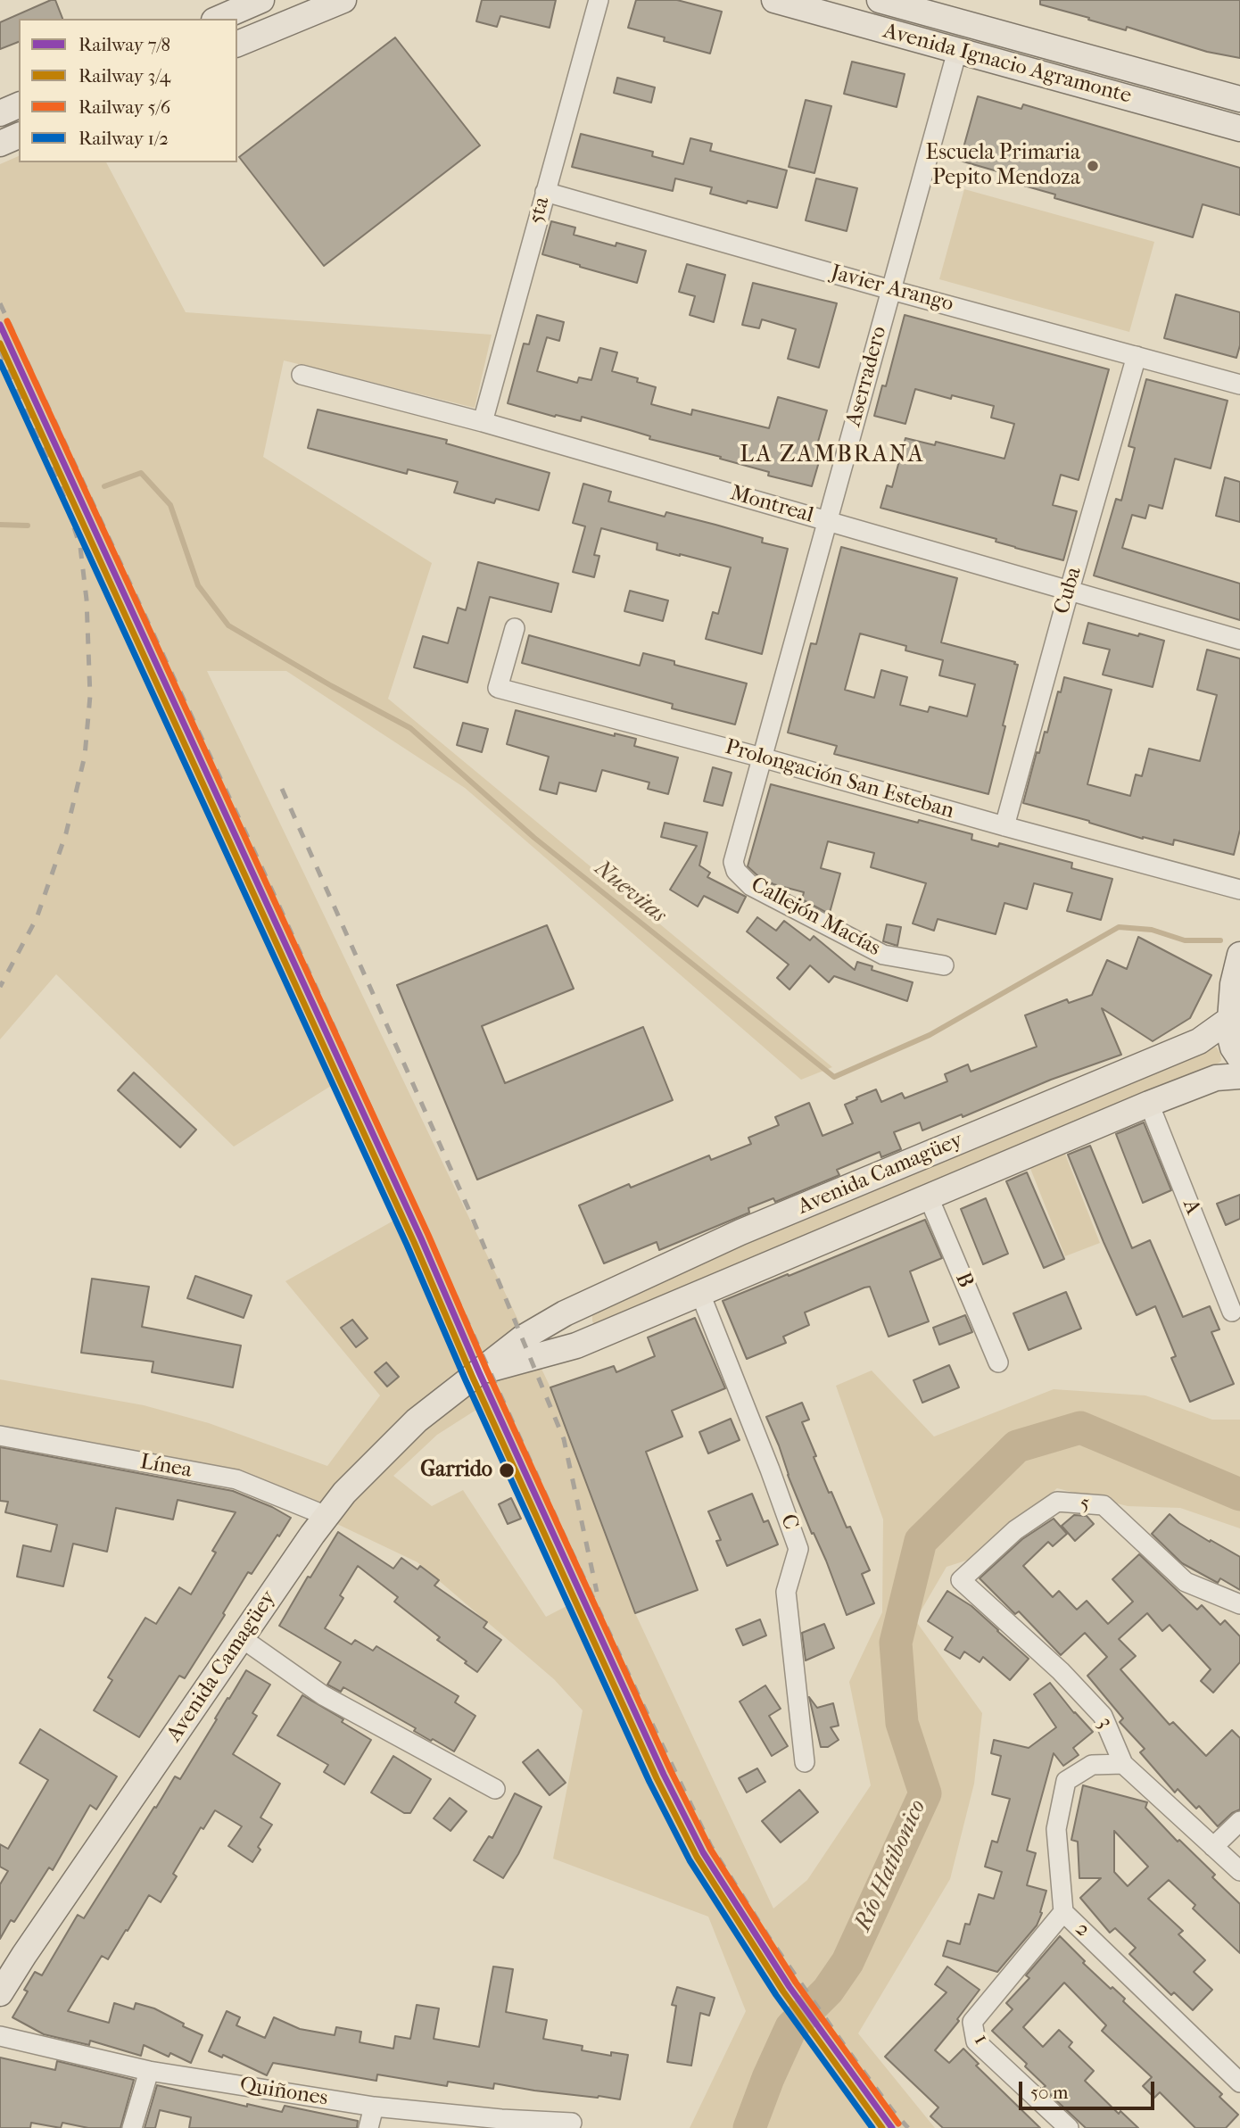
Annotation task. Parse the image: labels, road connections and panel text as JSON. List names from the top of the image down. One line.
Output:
{"streets":{"main road":["Avenida Ignacio Agramonte","Aserradero","Avenida Camagüey"],"street":["5ta","Javier Arango","Montreal","Cuba","Prolongación San Esteban","Callejón Macías","A","B","Línea","5","C","3","2","1","Quiñones"]},"crossings":[["Avenida Ignacio Agramonte","Aserradero"],["5ta","Javier Arango"],["5ta","Montreal"],["Javier Arango","Aserradero"],["Javier Arango","Cuba"],["Aserradero","Montreal"],["Aserradero","Prolongación San Esteban"],["Aserradero","Callejón Macías"],["Montreal","Cuba"],["Cuba","Prolongación San Esteban"],["Avenida Camagüey","A"],["Avenida Camagüey","B"],["Avenida Camagüey","Línea"],["Avenida Camagüey","C"],["5","3"],["3","2"],["2","1"]],"districts":["LA ZAMBRANA"],"water":["Nuevitas","Río Hatibonico"],"places":["Escuela Primaria Pepito Mendoza","Garrido"],"lines":["rail line 5/6","rail line 7/8","rail line 3/4","rail line 1/2"],"legend":["Railway 7/8","Railway 3/4","Railway 5/6","Railway 1/2"],"scale_bar":"50 m"}
